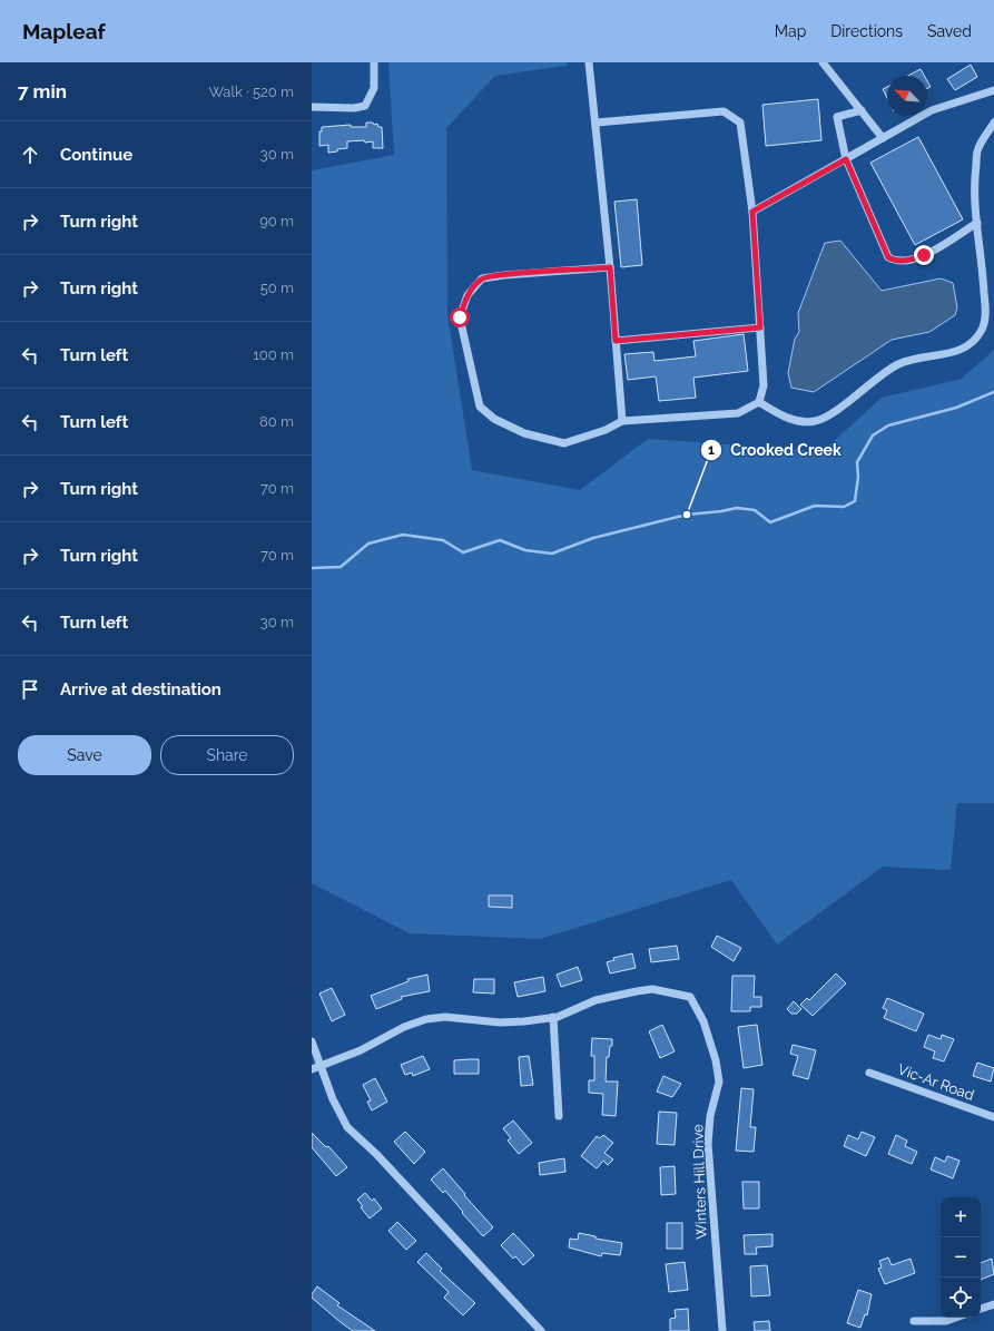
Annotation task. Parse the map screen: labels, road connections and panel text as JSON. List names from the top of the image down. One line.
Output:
{"streets":{"street":["Vic-Ar Road","Winters Hill Drive"]},"places":["Crooked Creek"],"north":"top left","page":{"header":"Mapleaf","nav":["Map","Directions","Saved"],"heading":["7 min","Walk · 520 m"],"list":[["Continue","30 m"],["Turn right","90 m"],["Turn right","50 m"],["Turn left","100 m"],["Turn left","80 m"],["Turn right","70 m"],["Turn right","70 m"],["Turn left","30 m"],"Arrive at destination"],"buttons":["Save","Share"],"map_buttons":["+","−"]}}
